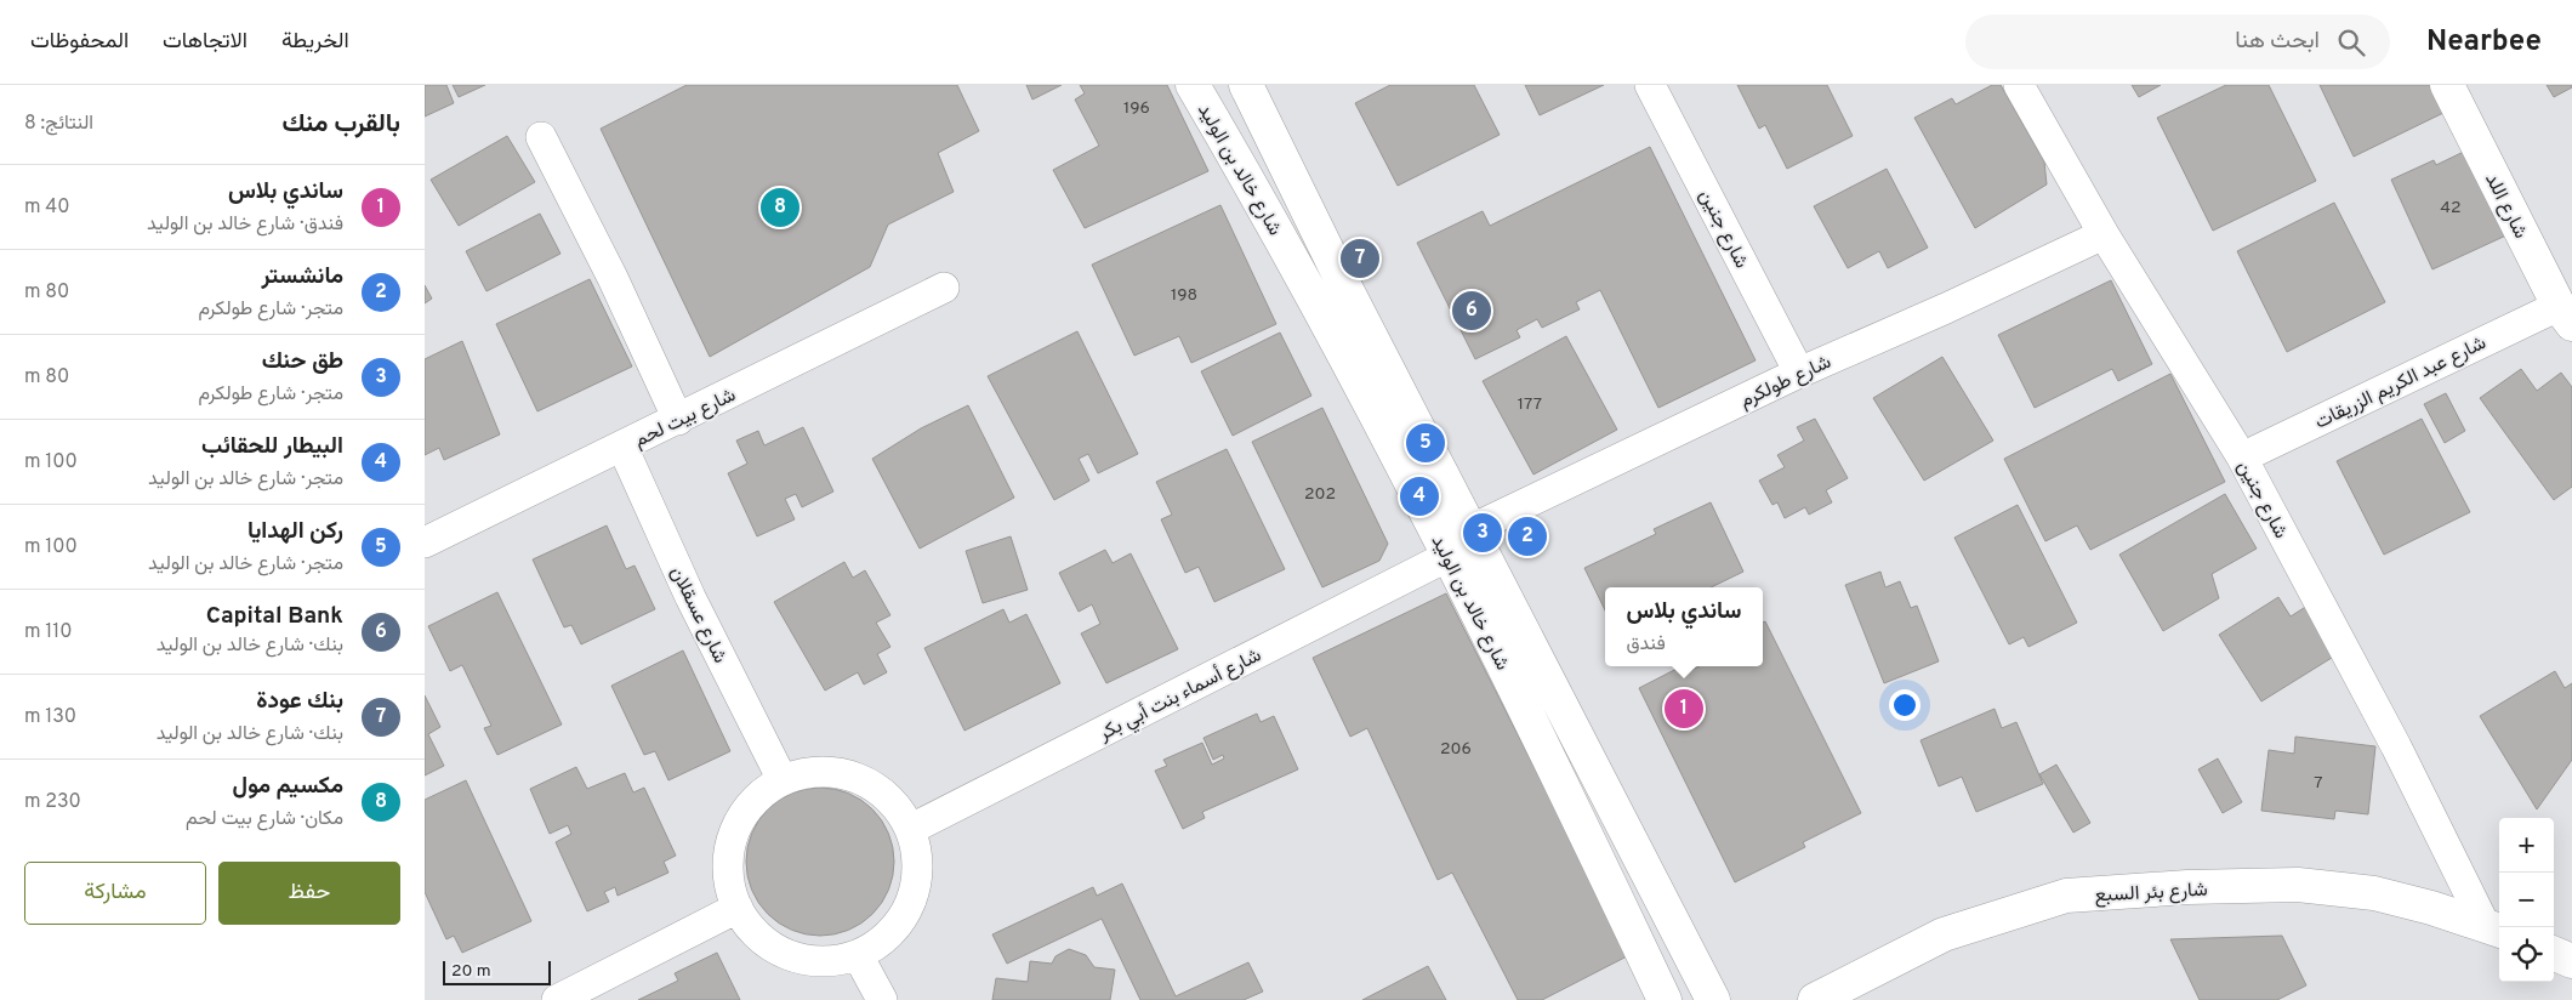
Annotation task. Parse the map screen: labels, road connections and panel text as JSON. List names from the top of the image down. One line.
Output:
{"streets":{"main road":["شارع خالد بن الوليد","شارع اللد","شارع بئر السبع"],"street":["شارع جنين","شارع طولكرم","شارع عبد الكريم الزريقات","شارع بيت لحم","شارع عسقلان","شارع أسماء بنت أبي بكر"]},"crossings":[["شارع خالد بن الوليد","شارع طولكرم"],["شارع خالد بن الوليد","شارع أسماء بنت أبي بكر"],["شارع اللد","شارع عبد الكريم الزريقات"],["شارع جنين","شارع طولكرم"],["شارع جنين","شارع عبد الكريم الزريقات"],["شارع جنين","شارع بئر السبع"],["شارع بيت لحم","شارع عسقلان"],["شارع عسقلان","شارع أسماء بنت أبي بكر"]],"house_numbers":["196","42","198","177","202","206","7"],"scale_bar":"20 m","page":{"header":"Nearbee","search":"ابحث هنا","nav":["الخريطة","الاتجاهات","المحفوظات"],"heading":["بالقرب منك","النتائج: 8"],"list":[{"mark":"1","name":"ساندي بلاس","note":"فندق · شارع خالد بن الوليد","value":"40 m"},{"mark":"2","name":"مانشستر","note":"متجر · شارع طولكرم","value":"80 m"},{"mark":"3","name":"طق حنك","note":"متجر · شارع طولكرم","value":"80 m"},{"mark":"4","name":"البيطار للحقائب","note":"متجر · شارع خالد بن الوليد","value":"100 m"},{"mark":"5","name":"ركن الهدايا","note":"متجر · شارع خالد بن الوليد","value":"100 m"},{"mark":"6","name":"Capital Bank","note":"بنك · شارع خالد بن الوليد","value":"110 m"},{"mark":"7","name":"بنك عودة","note":"بنك · شارع خالد بن الوليد","value":"130 m"},{"mark":"8","name":"مكسيم مول","note":"مكان · شارع بيت لحم","value":"230 m"}],"pins":["8","7","6","5","4","3","2","1"],"popup":["ساندي بلاس","فندق"],"map_buttons":["+","−"],"buttons":["حفظ","مشاركة"],"scale":"20 m"}}
